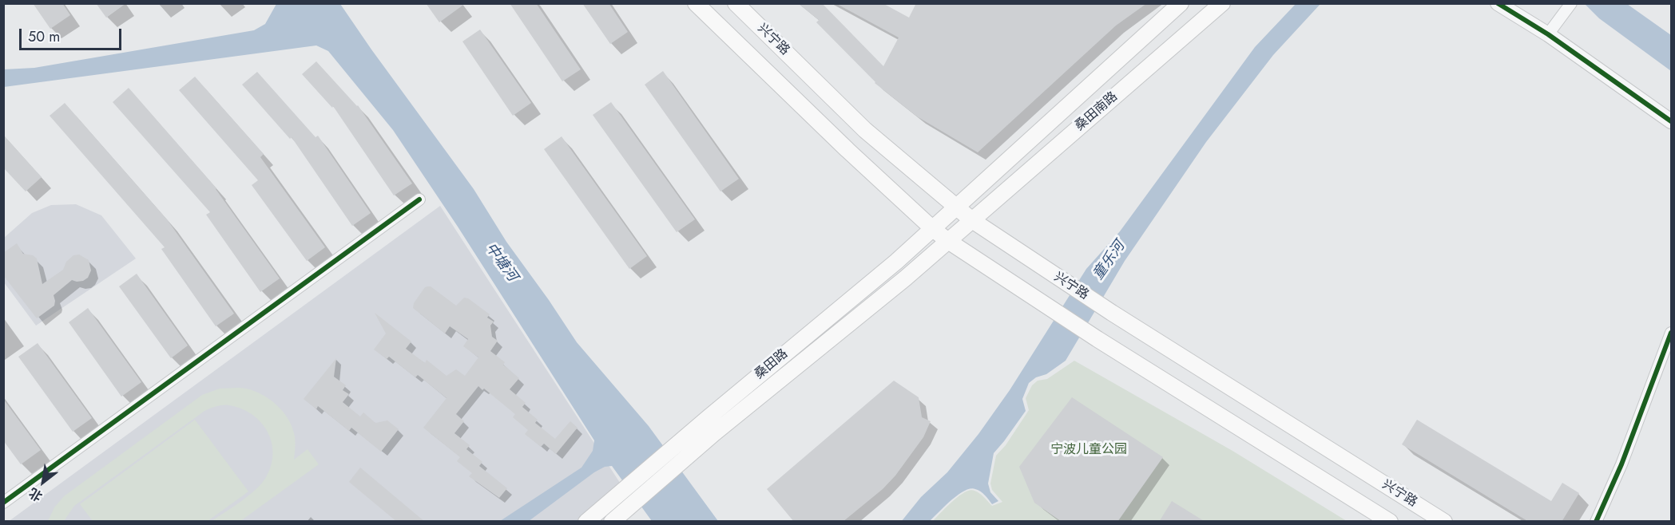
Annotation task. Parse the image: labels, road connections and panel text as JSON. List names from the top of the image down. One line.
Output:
{"streets":{"main road":["兴宁路","桑田南路","桑田路"]},"crossings":[["兴宁路","桑田南路"],["兴宁路","桑田路"],["桑田南路","桑田路"]],"water":["童乐河","中塘河"],"parks":["宁波儿童公园"],"scale_bar":"50 m","north":"bottom left"}
